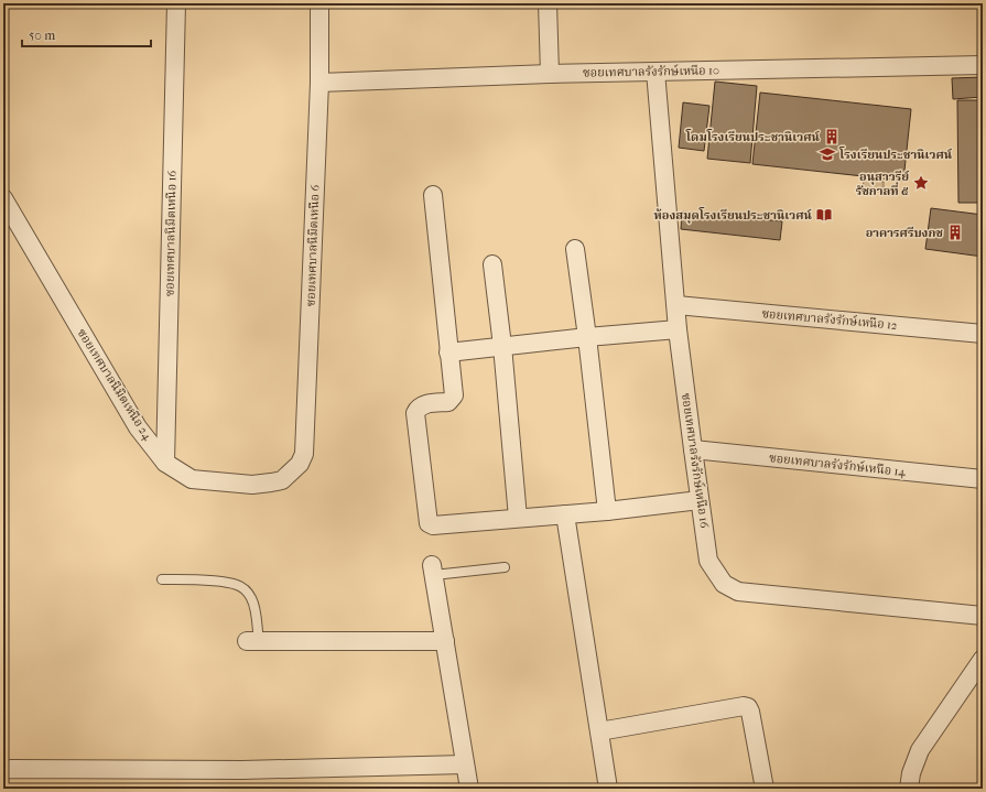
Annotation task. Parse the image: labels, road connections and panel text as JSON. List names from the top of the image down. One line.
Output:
{"streets":{"street":["ซอยเทศบาลรังรักษ์เหนือ 10","ซอยเทศบาลนิมิตเหนือ 16","ซอยเทศบาลนิมิตเหนือ 6","ซอยเทศบาลรังรักษ์เหนือ 12","ซอยเทศบาลนิมิตเหนือ 24","ซอยเทศบาลรังรักษ์เหนือ 16","ซอยเทศบาลรังรักษ์เหนือ 14"]},"crossings":[["ซอยเทศบาลรังรักษ์เหนือ 10","ซอยเทศบาลนิมิตเหนือ 6"],["ซอยเทศบาลรังรักษ์เหนือ 10","ซอยเทศบาลรังรักษ์เหนือ 16"],["ซอยเทศบาลนิมิตเหนือ 16","ซอยเทศบาลนิมิตเหนือ 24"],["ซอยเทศบาลนิมิตเหนือ 6","ซอยเทศบาลนิมิตเหนือ 24"],["ซอยเทศบาลรังรักษ์เหนือ 12","ซอยเทศบาลรังรักษ์เหนือ 16"],["ซอยเทศบาลรังรักษ์เหนือ 16","ซอยเทศบาลรังรักษ์เหนือ 14"]],"places":{"building":["โดมโรงเรียนประชานิเวศน์","อาคารศรีบงกช"],"school or university":["โรงเรียนประชานิเวศน์"],"place":["อนุสาวรีย์ รัชกาลที่ ๕"],"library":["ห้องสมุดโรงเรียนประชานิเวศน์"]},"scale_bar":"50 m"}
